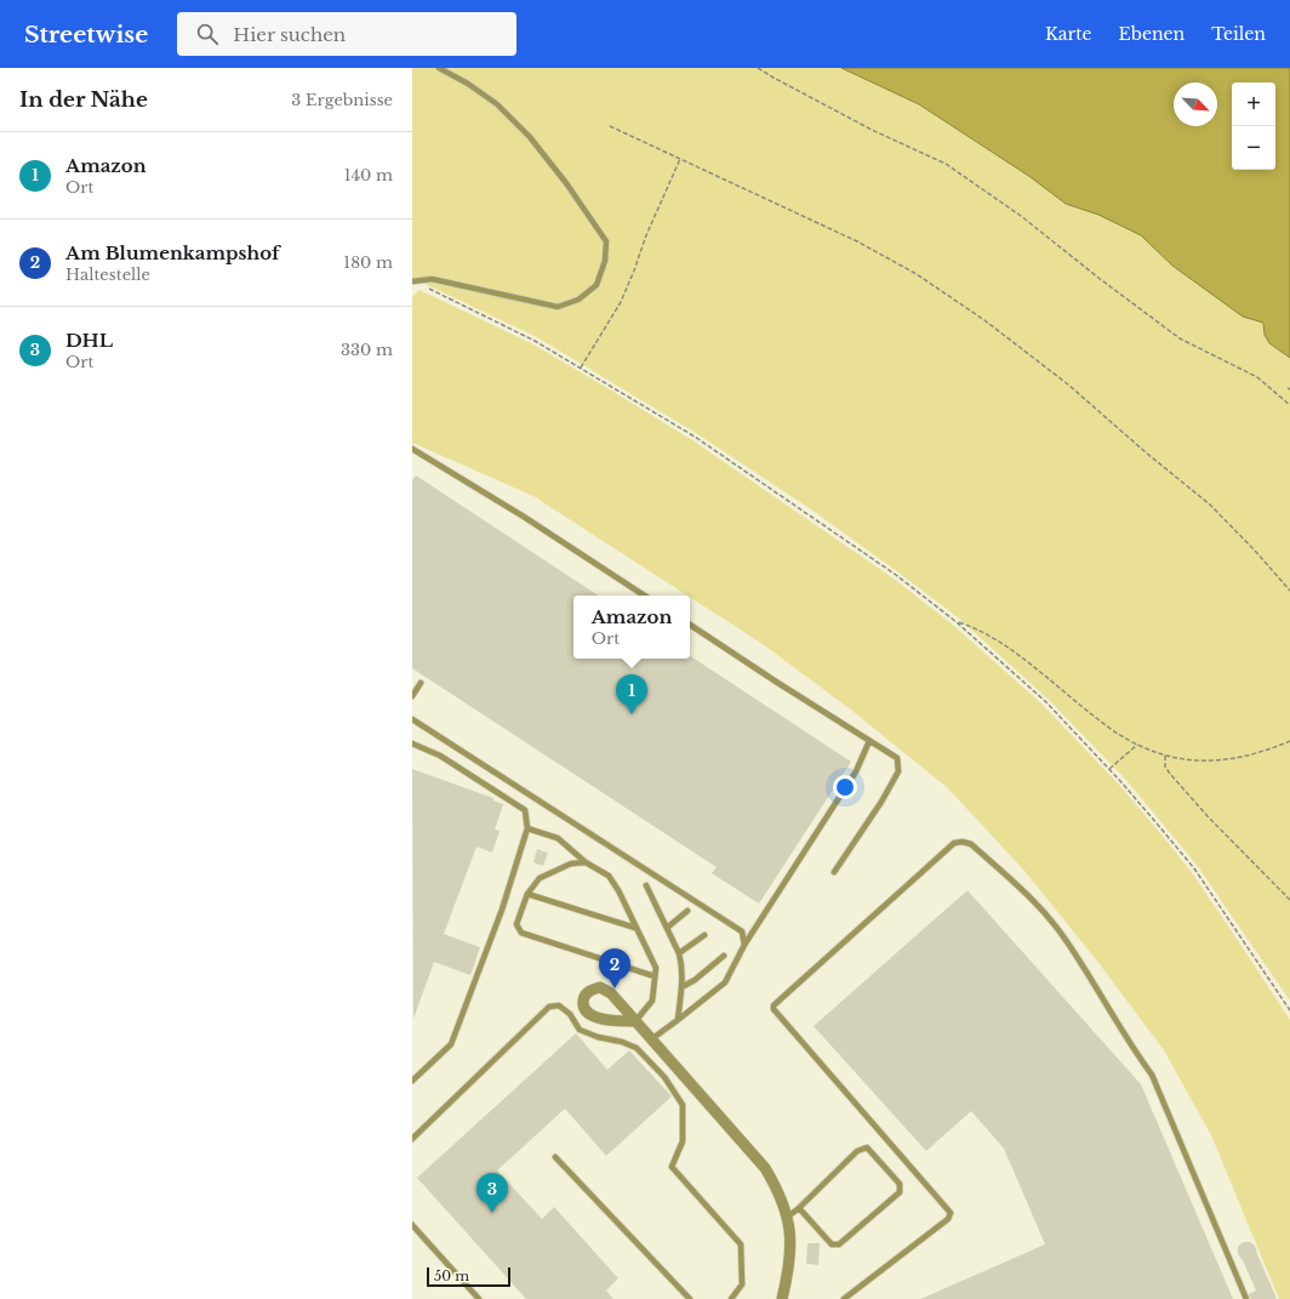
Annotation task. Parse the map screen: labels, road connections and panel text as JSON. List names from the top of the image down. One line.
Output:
{"scale_bar":"50 m","north":"bottom right","page":{"header":"Streetwise","search":"Hier suchen","nav":["Karte","Ebenen","Teilen"],"heading":["In der Nähe","3 Ergebnisse"],"map_buttons":["+","−"],"list":[{"mark":"1","name":"Amazon","note":"Ort","value":"140 m"},{"mark":"2","name":"Am Blumenkampshof","note":"Haltestelle","value":"180 m"},{"mark":"3","name":"DHL","note":"Ort","value":"330 m"}],"popup":["Amazon","Ort"],"pins":["1","2","3"],"scale":"50 m"}}
